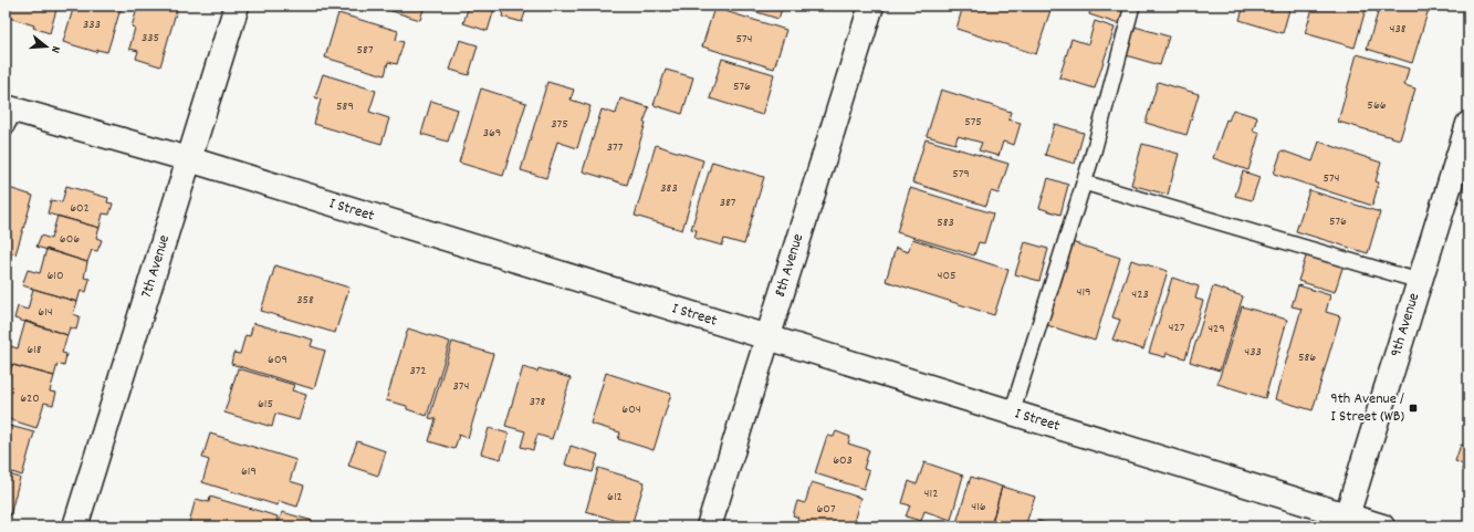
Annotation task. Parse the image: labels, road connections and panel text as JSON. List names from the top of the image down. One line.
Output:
{"streets":{"street":["I Street","8th Avenue","7th Avenue","9th Avenue"]},"crossings":[["I Street","8th Avenue"],["I Street","7th Avenue"],["I Street","9th Avenue"]],"places":{"transit":["9th Avenue / I Street (WB)"]},"house_numbers":["333","438","335","574","587","576","566","589","575","375","369","377","579","574","383","387","602","576","583","606","610","405","419","423","358","614","427","429","618","433","586","609","372","374","620","378","615","604","603","619","412","612","416","607"],"north":"right"}
